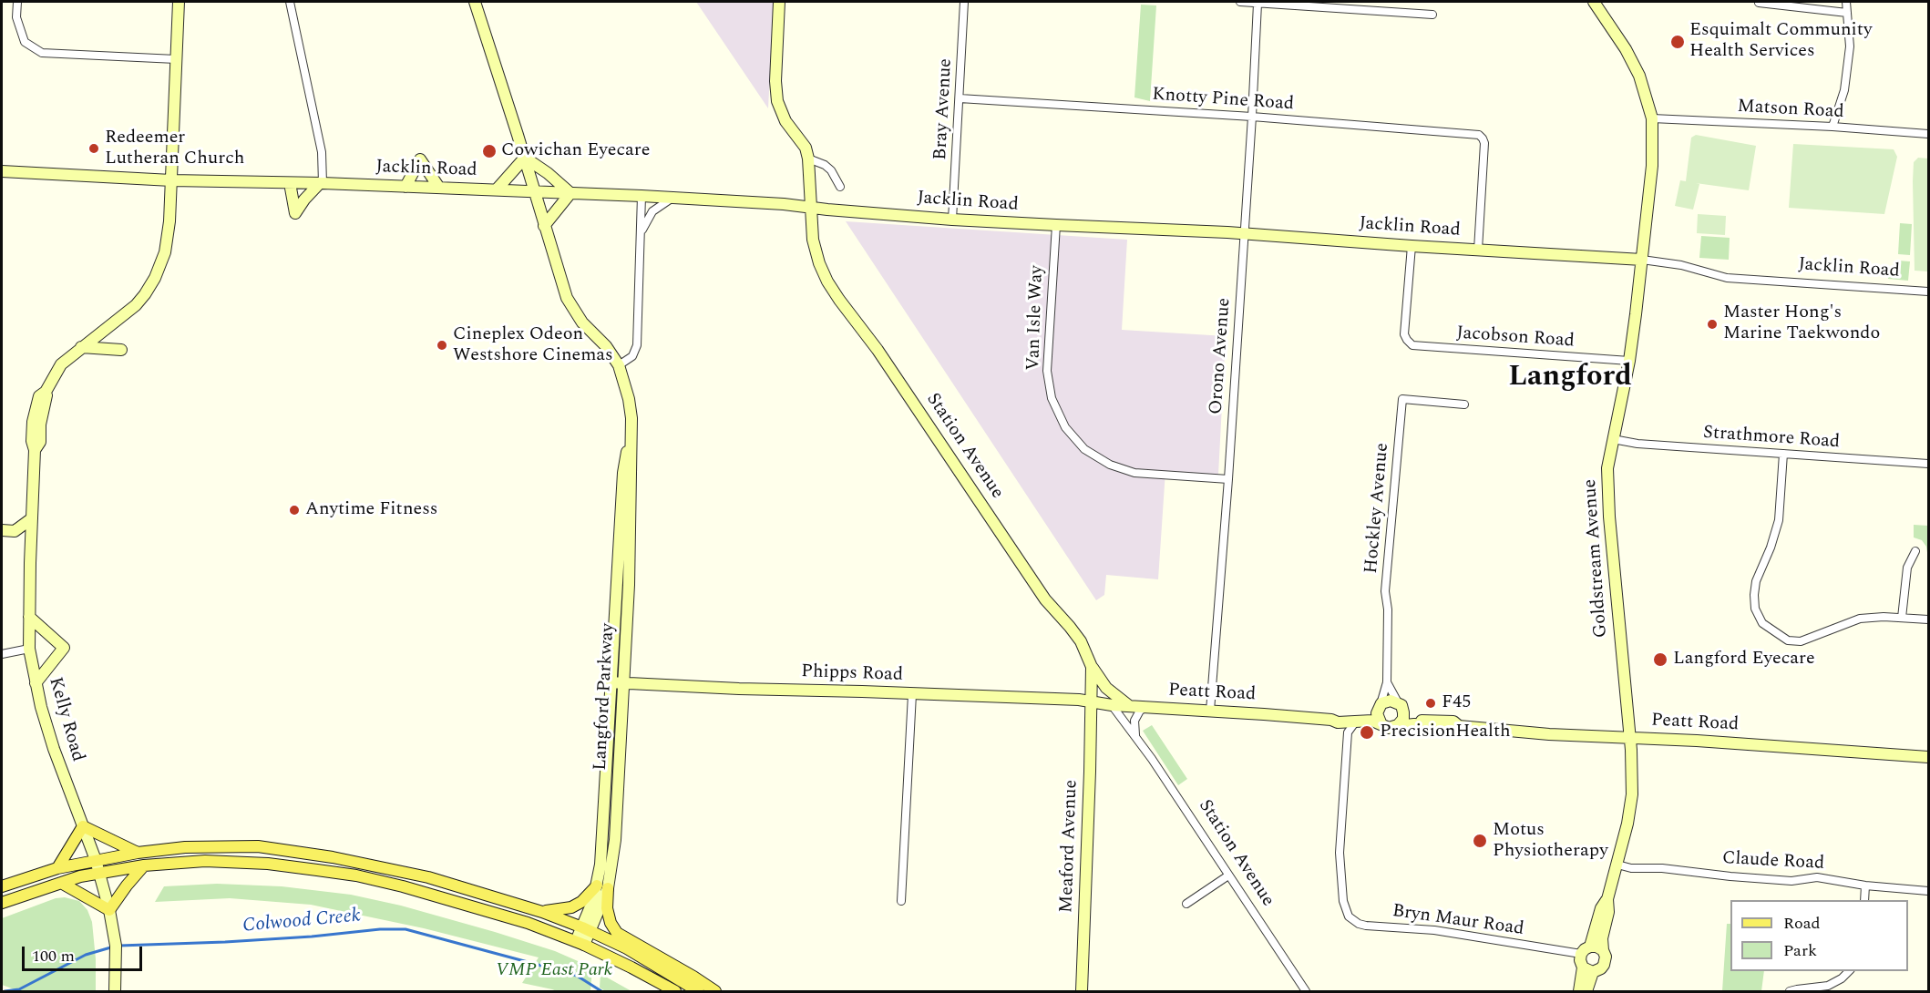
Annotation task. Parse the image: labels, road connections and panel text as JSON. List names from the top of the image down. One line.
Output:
{"streets":{"main road":["Jacklin Road","Station Avenue","Goldstream Avenue","Phipps Road","Peatt Road","Langford Parkway","Kelly Road","Meaford Avenue"],"street":["Knotty Pine Road","Bray Avenue","Matson Road","Van Isle Way","Jacobson Road","Orono Avenue","Strathmore Road","Hockley Avenue","Claude Road","Bryn Maur Road"]},"crossings":[["Knotty Pine Road","Bray Avenue"],["Knotty Pine Road","Jacklin Road"],["Knotty Pine Road","Orono Avenue"],["Bray Avenue","Jacklin Road"],["Matson Road","Goldstream Avenue"],["Jacklin Road","Van Isle Way"],["Jacklin Road","Jacobson Road"],["Jacklin Road","Orono Avenue"],["Jacklin Road","Station Avenue"],["Jacklin Road","Goldstream Avenue"],["Jacklin Road","Langford Parkway"],["Jacklin Road","Kelly Road"],["Van Isle Way","Orono Avenue"],["Jacobson Road","Goldstream Avenue"],["Orono Avenue","Peatt Road"],["Strathmore Road","Goldstream Avenue"],["Station Avenue","Phipps Road"],["Station Avenue","Peatt Road"],["Station Avenue","Meaford Avenue"],["Hockley Avenue","Peatt Road"],["Goldstream Avenue","Peatt Road"],["Goldstream Avenue","Claude Road"],["Goldstream Avenue","Bryn Maur Road"],["Phipps Road","Peatt Road"],["Phipps Road","Langford Parkway"],["Phipps Road","Meaford Avenue"],["Peatt Road","Meaford Avenue"]],"districts":["Langford"],"water":["Colwood Creek"],"parks":["VMP East Park"],"places":["Esquimalt Community Health Services","Redeemer Lutheran Church","Cowichan Eyecare","Master Hong's Marine Taekwondo","Cineplex Odeon Westshore Cinemas","Anytime Fitness","Langford Eyecare","F45","PrecisionHealth","Motus Physiotherapy"],"legend":["Road","Park"],"scale_bar":"100 m"}
